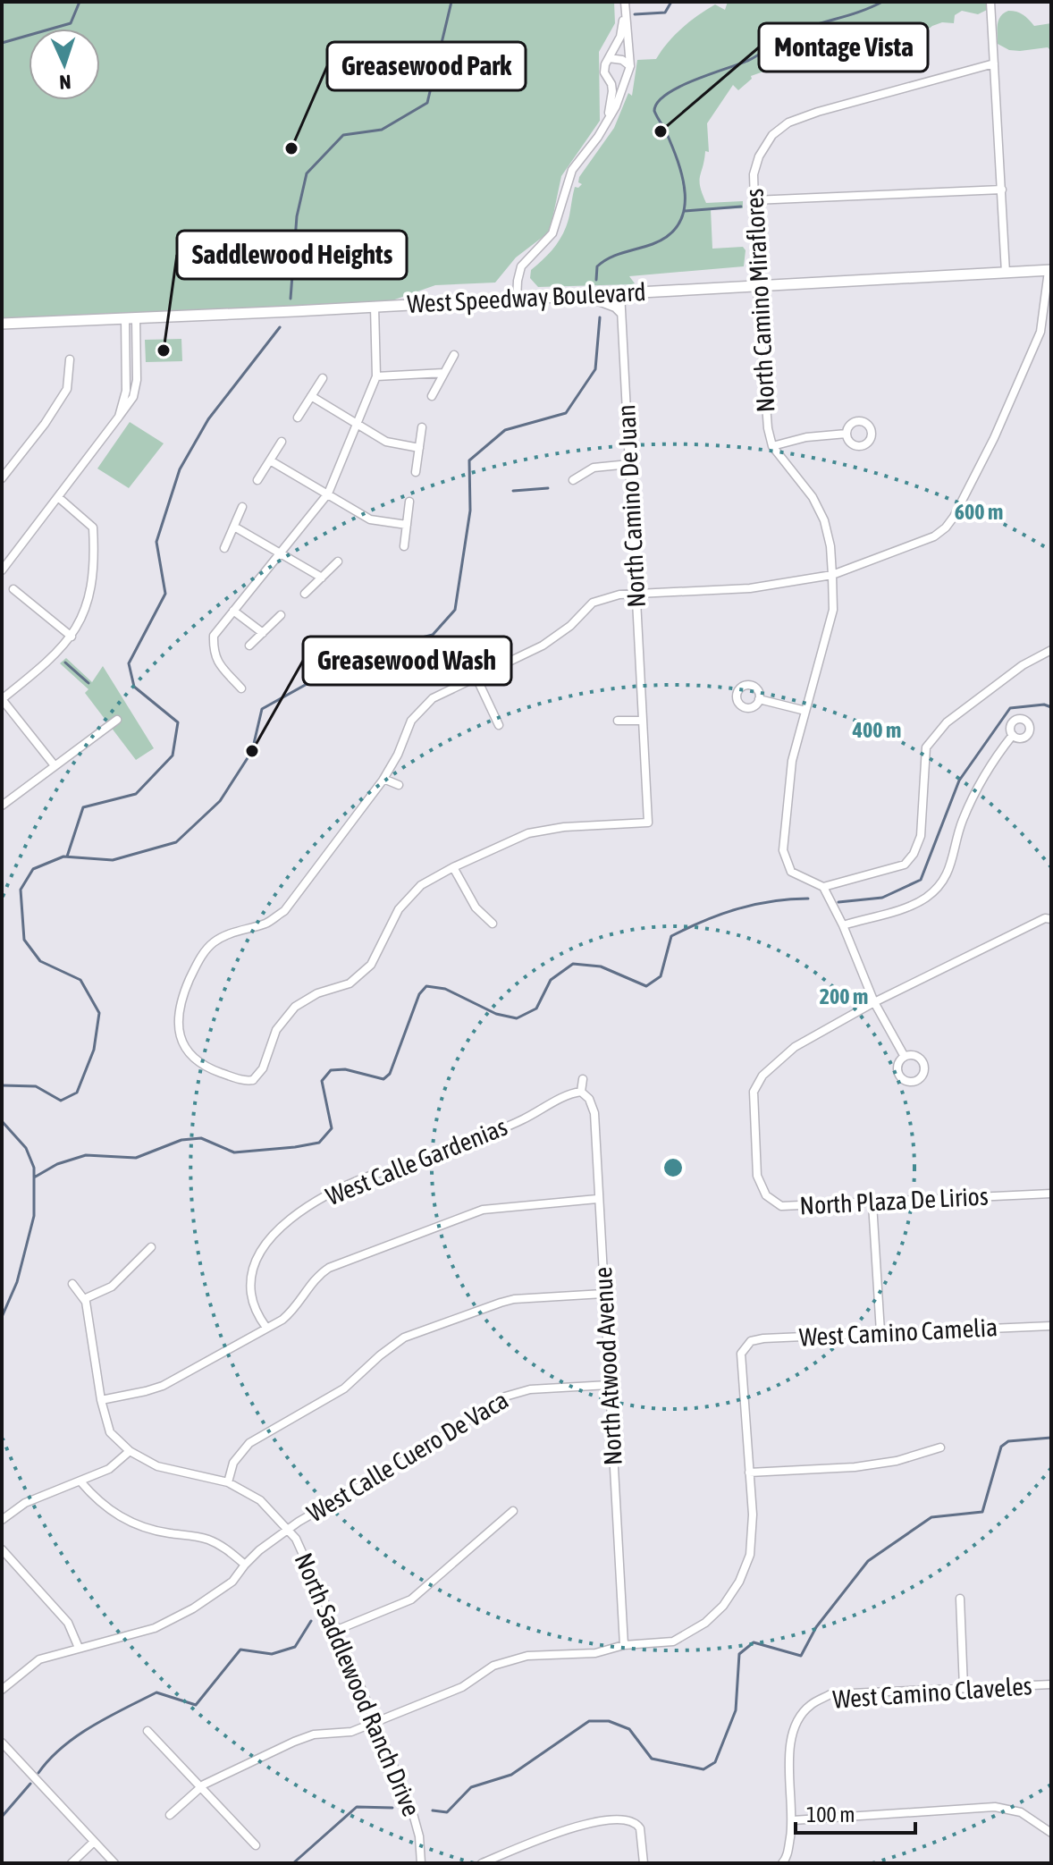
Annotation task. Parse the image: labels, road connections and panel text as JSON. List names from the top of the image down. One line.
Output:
{"streets":{"main road":["West Speedway Boulevard"],"street":["North Camino Miraflores","North Camino De Juan","West Calle Gardenias","North Plaza De Lirios","West Camino Camelia","North Atwood Avenue","West Calle Cuero De Vaca","North Saddlewood Ranch Drive","West Camino Claveles"]},"crossings":[["West Speedway Boulevard","North Camino Miraflores"],["West Speedway Boulevard","North Camino De Juan"],["West Calle Gardenias","North Atwood Avenue"],["North Atwood Avenue","West Calle Cuero De Vaca"],["West Calle Cuero De Vaca","North Saddlewood Ranch Drive"]],"places":["Montage Vista","Greasewood Park","Saddlewood Heights","Greasewood Wash"],"scale_bar":"100 m","north":"bottom","rings":["600 m","400 m","200 m"]}
